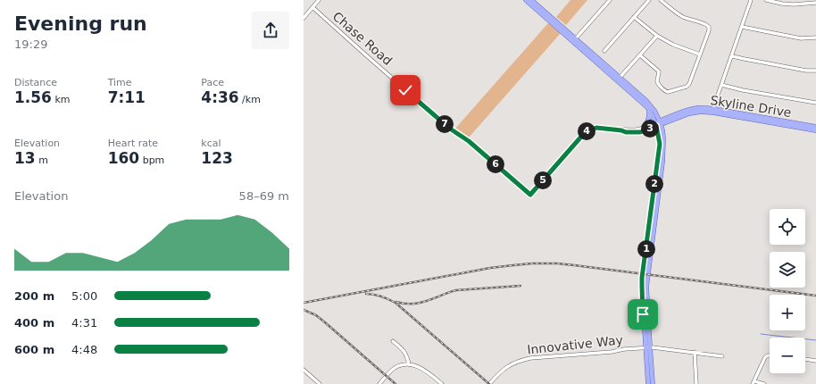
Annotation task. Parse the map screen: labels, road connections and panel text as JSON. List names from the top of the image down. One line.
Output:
{"streets":{"main road":["Skyline Drive"],"street":["Chase Road","Innovative Way"]},"crossings":[["Chase Road","Skyline Drive"]],"page":{"heading":["Evening run","19:29"],"stats":[["Distance","1.56 km"],["Time","7:11"],["Pace","4:36 /km"],["Elevation","13 m"],["Heart rate","160 bpm"],["kcal","123"]],"pins":["7","3","4","6","5","2","1"],"chart":["Elevation","58–69 m"],"map_buttons":["+","−"],"list":[{"name":"200 m","note":"5:00"},{"name":"400 m","note":"4:31"},{"name":"600 m","note":"4:48"}]}}
